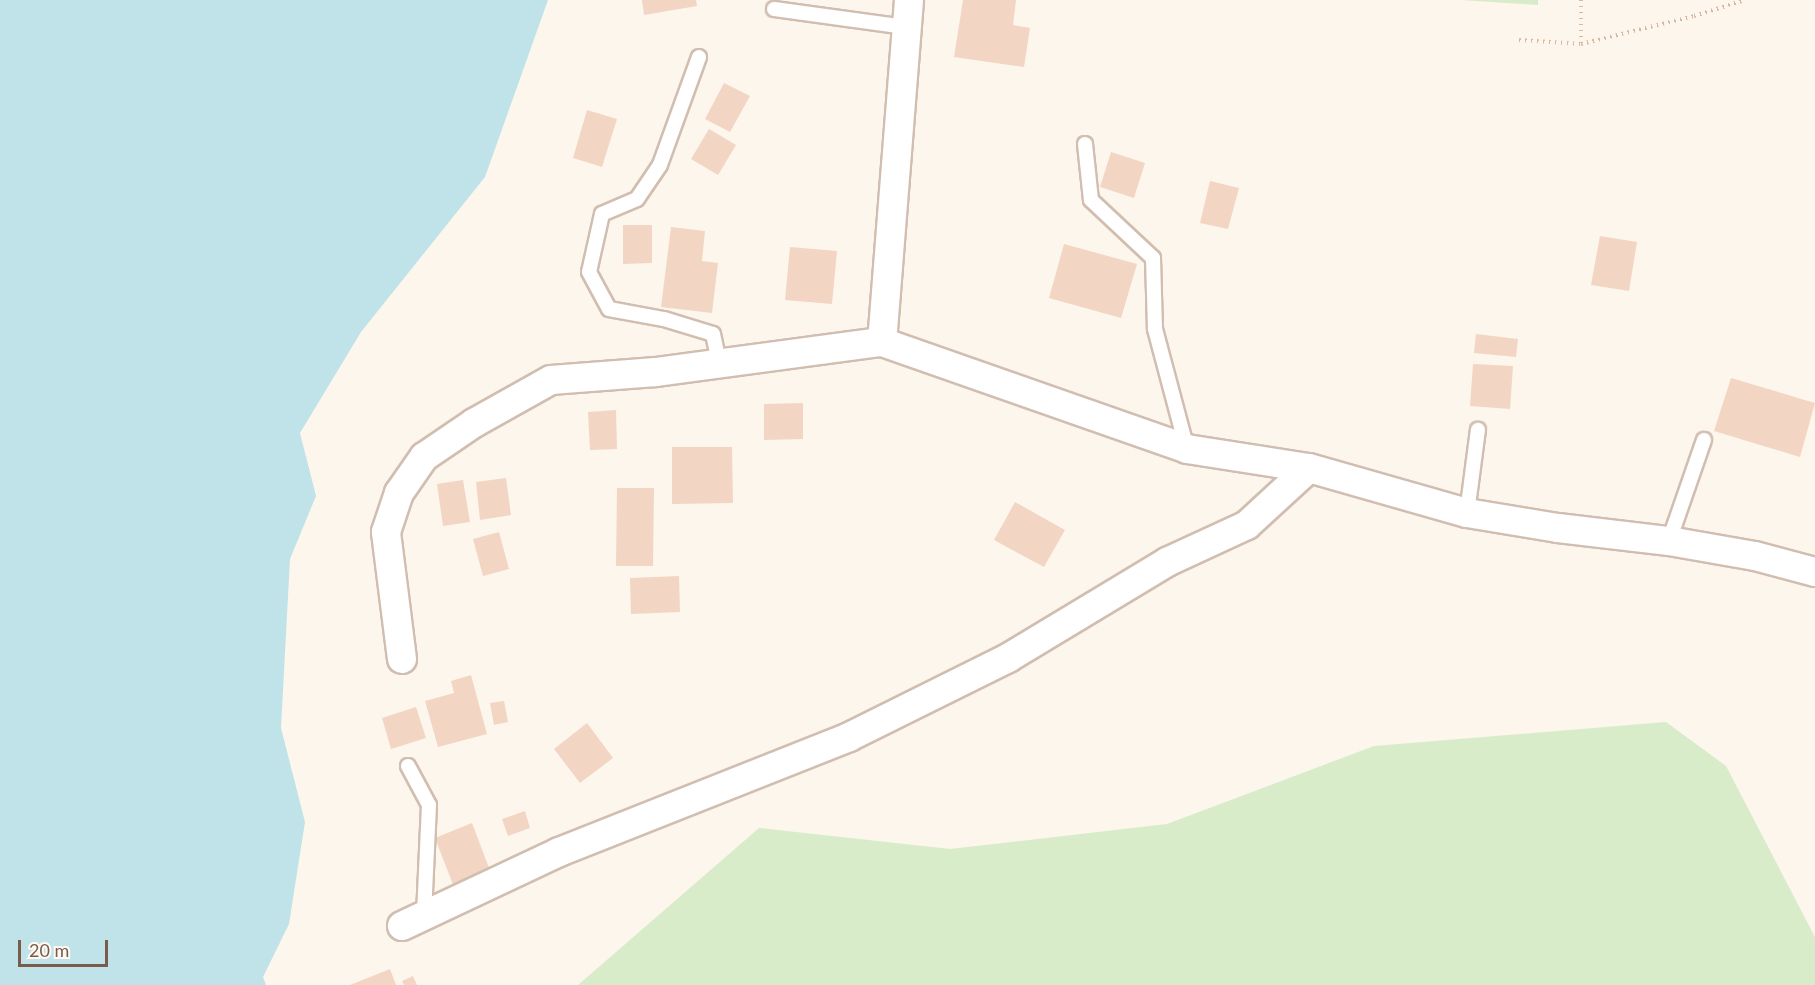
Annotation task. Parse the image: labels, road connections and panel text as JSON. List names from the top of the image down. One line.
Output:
{"scale_bar":"20 m"}
